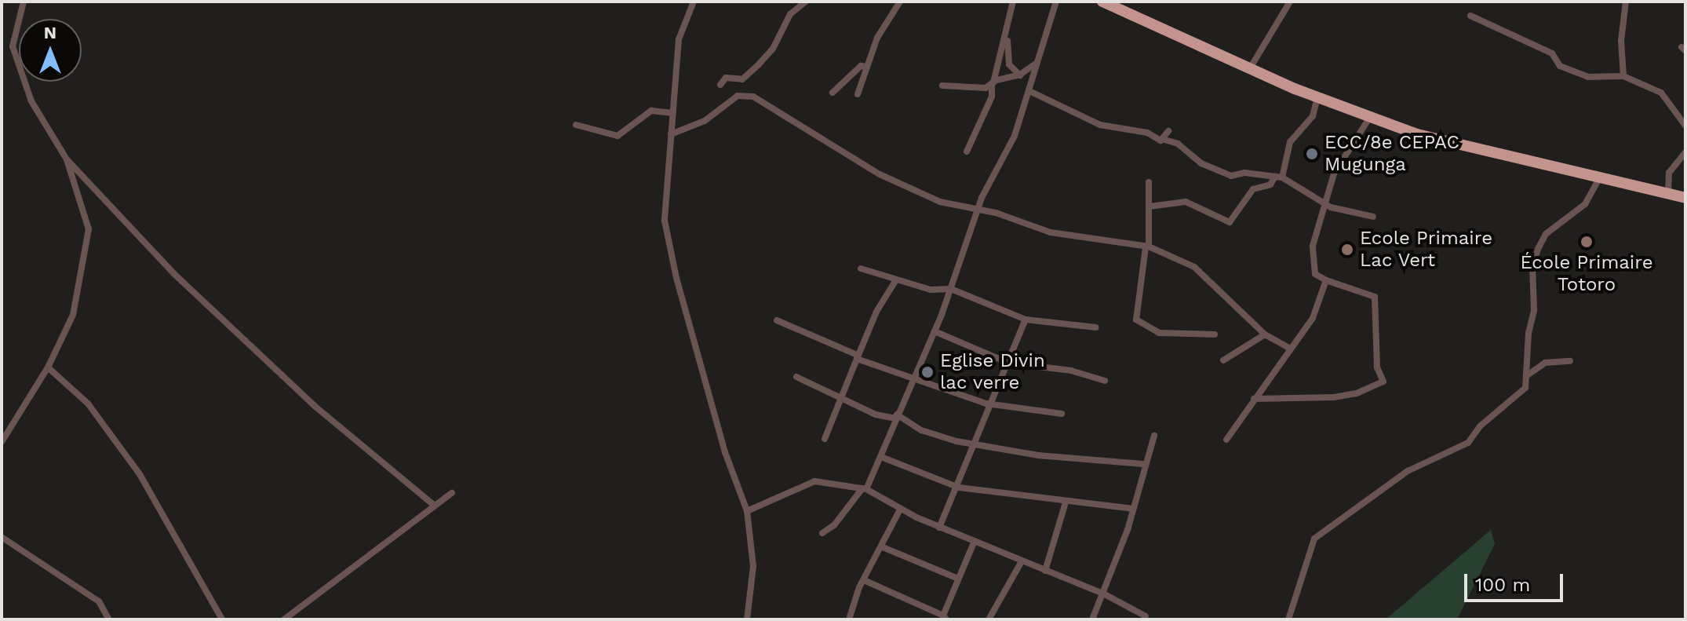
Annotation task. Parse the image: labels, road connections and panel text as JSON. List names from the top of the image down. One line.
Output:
{"places":["ECC/8e CEPAC Mugunga","École Primaire Totoro","Ecole Primaire Lac Vert","Eglise Divin lac verre"],"scale_bar":"100 m","north":"top"}
